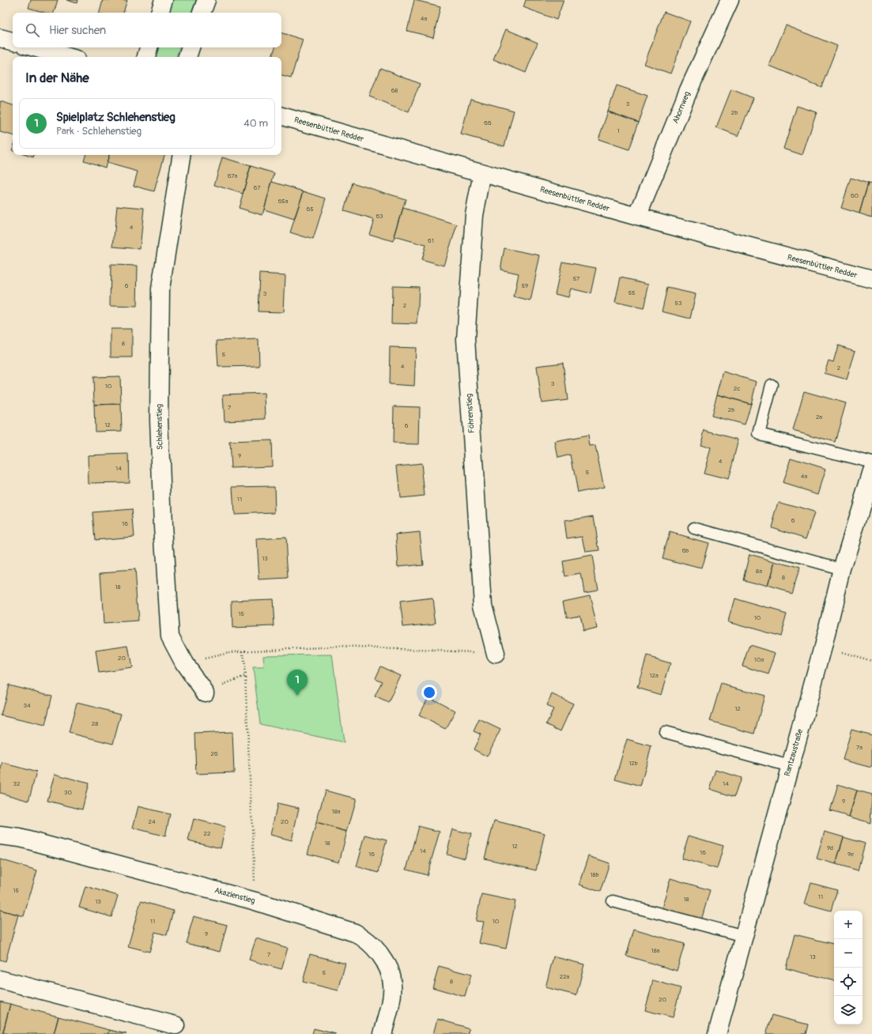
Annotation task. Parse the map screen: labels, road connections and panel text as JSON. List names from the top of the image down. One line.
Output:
{"streets":{"street":["Ahornweg","Reesenbüttler Redder","Föhrenstieg","Schlehenstieg","Rantzaustraße","Akazienstieg"]},"crossings":[["Ahornweg","Reesenbüttler Redder"],["Reesenbüttler Redder","Föhrenstieg"]],"house_numbers":["4a","68","3","2b","66","1","67a","67","60","65a","65","63","4","61","57","6","59","55","3","53","2","8","5","4","2","3","10","2c","7","2b","2a","12","6","9","4","14","5","4a","11","6","16","6b","13","8a","8","18","15","10","20","10a","12a","34","12","28","7a","26","12b","32","14","30","9","18a","24","20","22","18","12","9d","14","16","16","9e","18b","15","11","18","13","11","10","9","18a","7","13","5","22a","8","20"],"page":{"search":"Hier suchen","heading":"In der Nähe","list":[{"mark":"1","name":"Spielplatz Schlehenstieg","note":"Park · Schlehenstieg","value":"40 m"}],"pins":"1","map_buttons":["+","−"]}}
